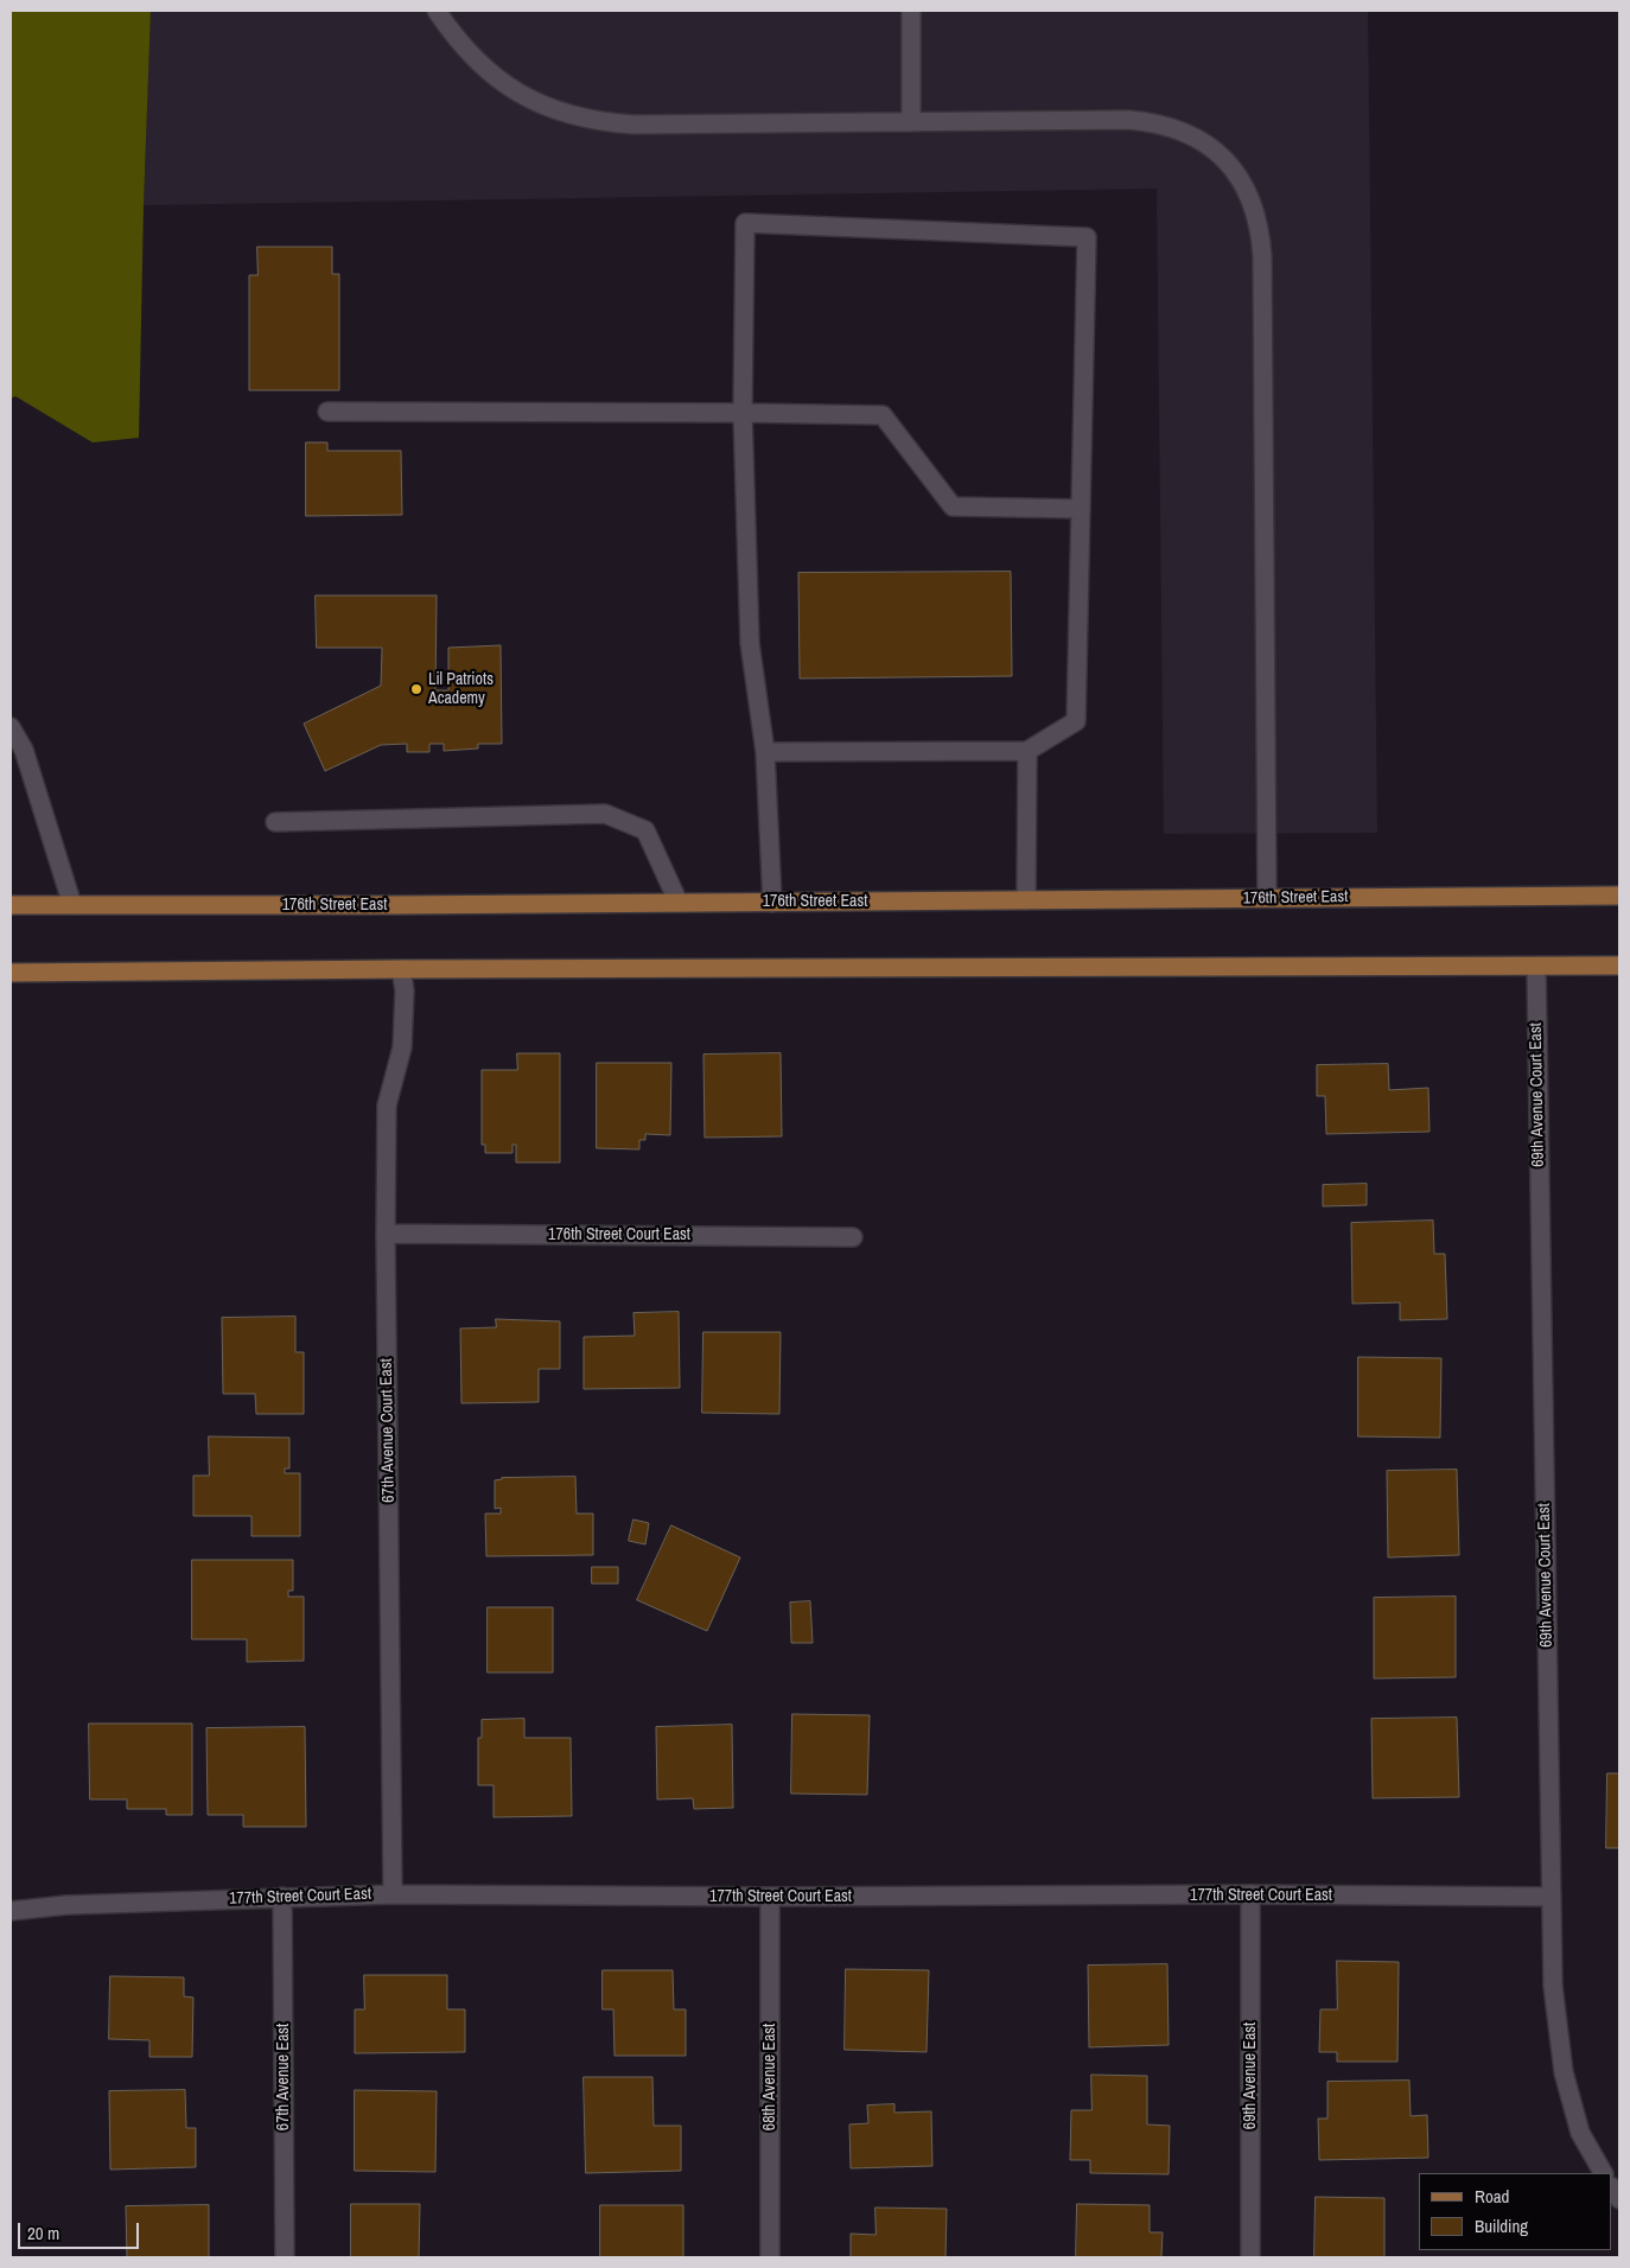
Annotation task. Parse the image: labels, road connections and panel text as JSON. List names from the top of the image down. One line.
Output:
{"streets":{"main road":["176th Street East"],"street":["69th Avenue Court East","176th Street Court East","67th Avenue Court East","177th Street Court East","69th Avenue East","67th Avenue East","68th Avenue East"]},"crossings":[["69th Avenue Court East","177th Street Court East"],["176th Street Court East","67th Avenue Court East"],["67th Avenue Court East","177th Street Court East"],["177th Street Court East","69th Avenue East"],["177th Street Court East","67th Avenue East"],["177th Street Court East","68th Avenue East"]],"places":["Lil Patriots Academy"],"legend":["Road","Building"],"scale_bar":"20 m"}
